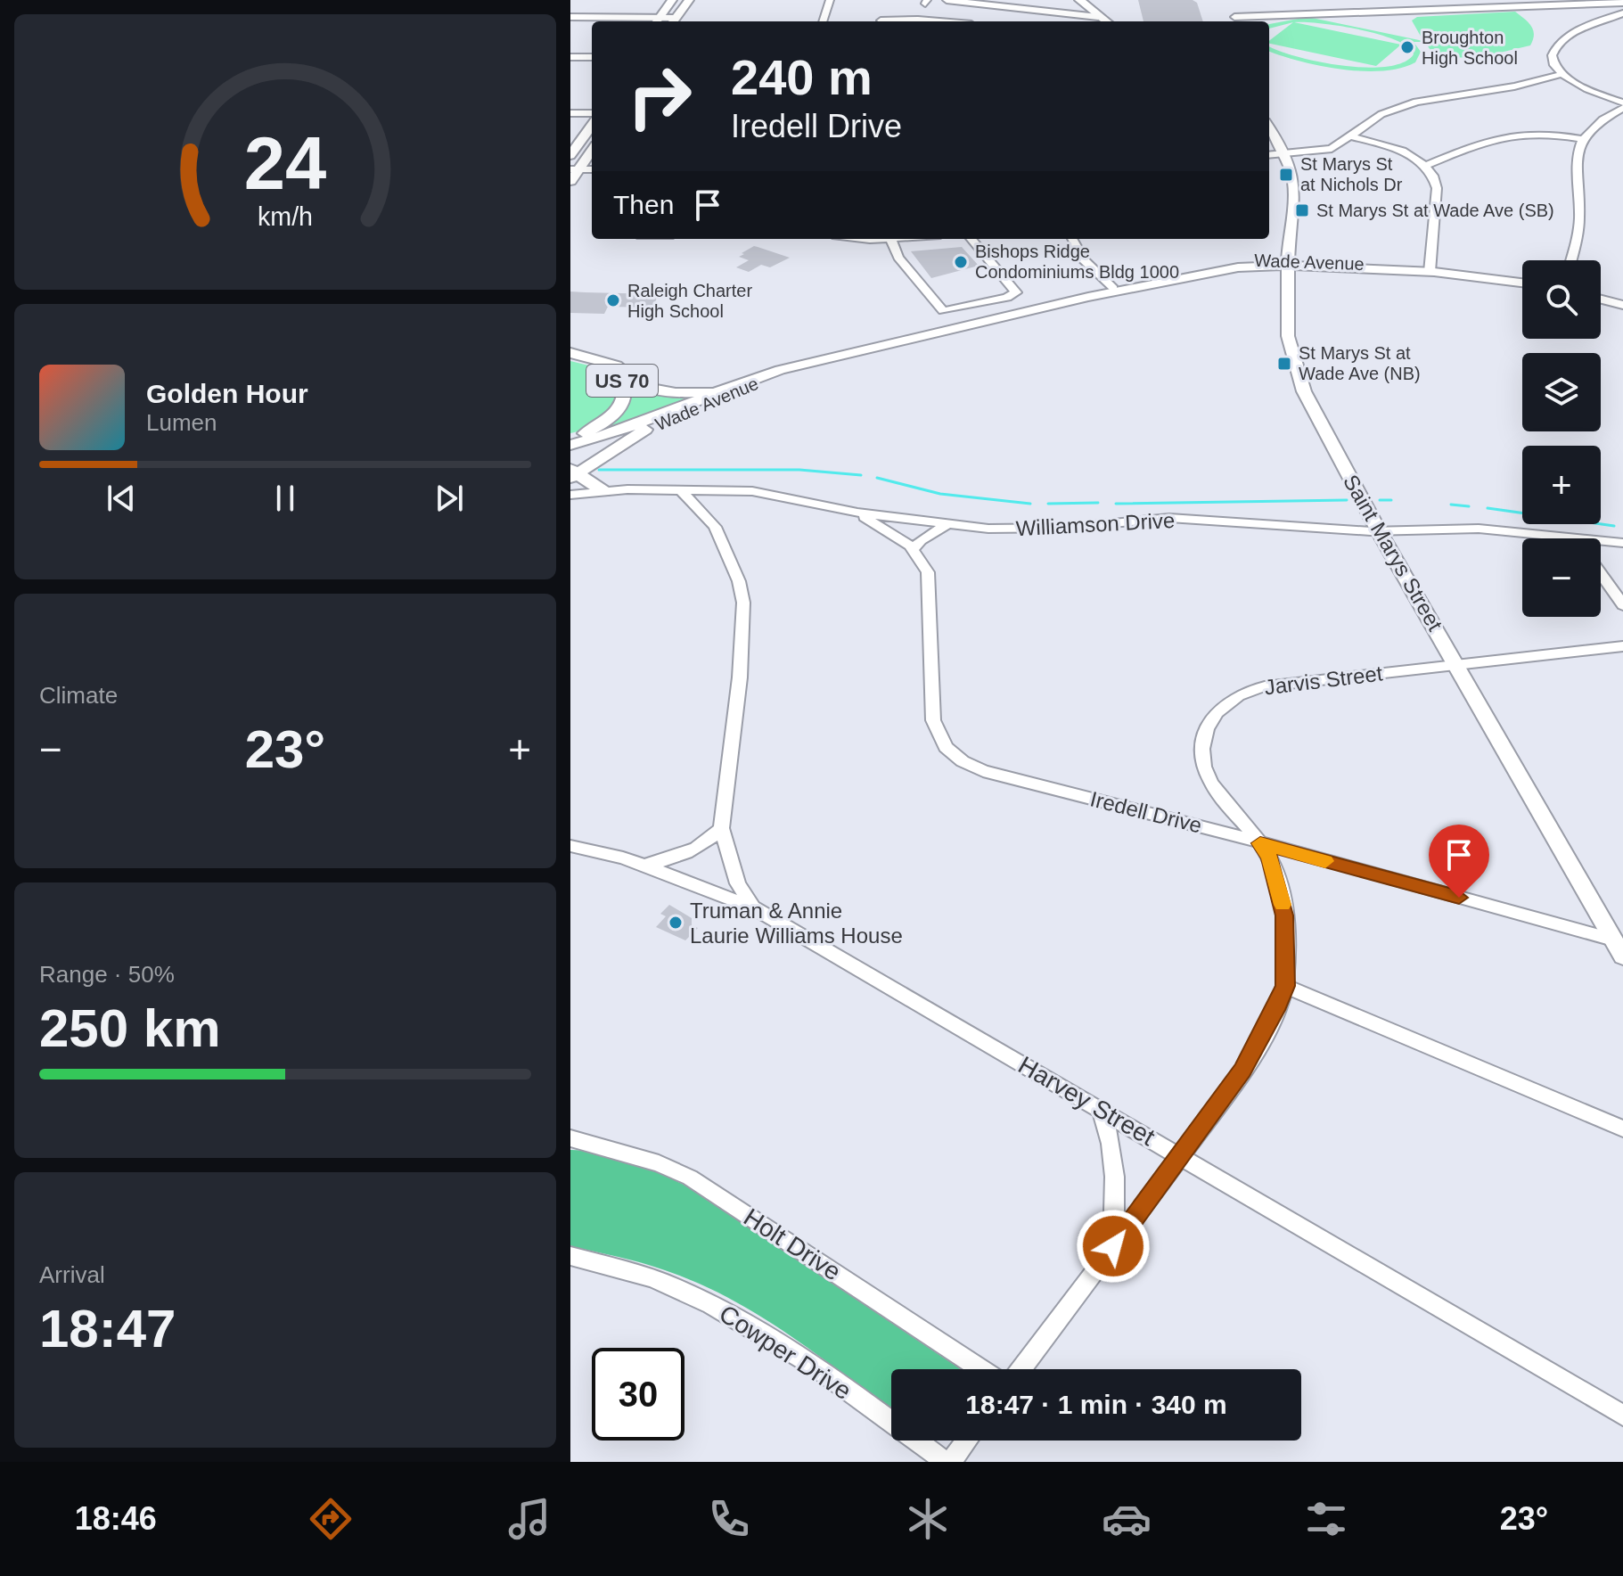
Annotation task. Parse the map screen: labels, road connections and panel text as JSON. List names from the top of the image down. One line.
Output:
{"streets":{"main road":["Wade Avenue","US 70","Saint Marys Street"],"street":["Williamson Drive","Jarvis Street","Iredell Drive","Harvey Street","Holt Drive","Cowper Drive"]},"crossings":[["Wade Avenue","Saint Marys Street"],["Williamson Drive","Saint Marys Street"],["Williamson Drive","Iredell Drive"],["Saint Marys Street","Jarvis Street"],["Saint Marys Street","Iredell Drive"],["Jarvis Street","Iredell Drive"],["Jarvis Street","Harvey Street"]],"places":{"other":["Broughton High School","Bishops Ridge Condominiums Bldg 1000","Raleigh Charter High School","Truman & Annie Laurie Williams House"],"transit":["St Marys St at Nichols Dr","St Marys St at Wade Ave (SB)","St Marys St at Wade Ave (NB)"]},"page":{"turn":["240 m","Iredell Drive"],"then":"Then","map_buttons":["+","−"],"song":["Golden Hour","Lumen"],"tile":["Climate",["Range · 50%","250 km"],["Arrival","18:47"]],"heat":["−","23°","+"],"limit":"30","trip":"18:47 · 1 min · 340 m","tabs":["18:46","23°"],"gauge":["24","km/h"]}}
